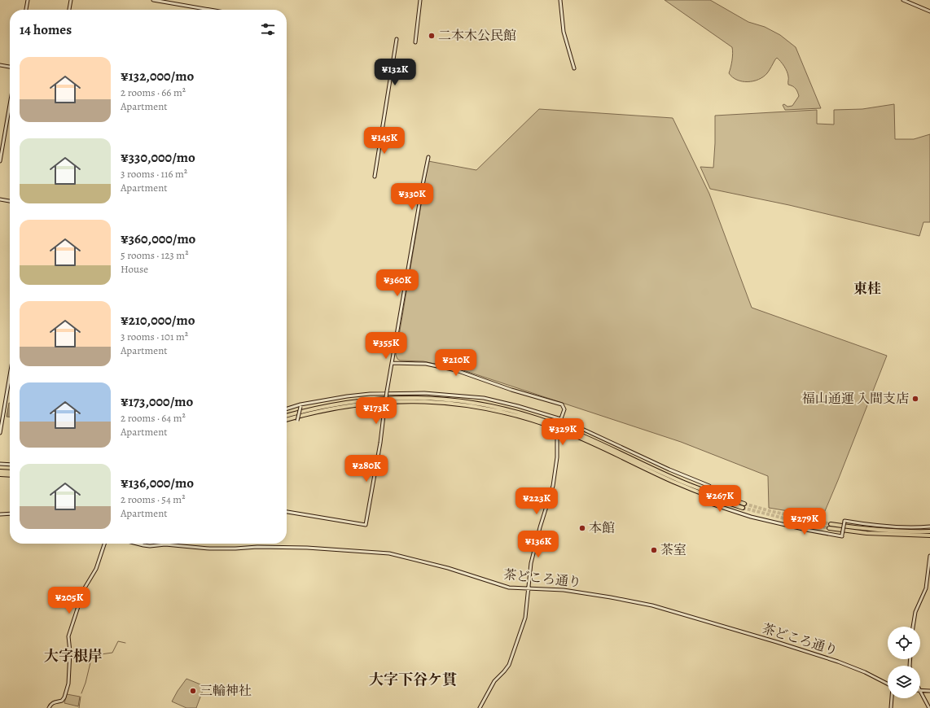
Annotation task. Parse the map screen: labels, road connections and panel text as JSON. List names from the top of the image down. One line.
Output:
{"streets":{"street":["茶どころ通り"]},"districts":["東桂","大字根岸","大字下谷ケ貫"],"places":["二本木公民館","福山通運 入間支店","本館","茶室","三輪神社"],"page":{"heading":"14 homes","list":[{"name":"¥132,000/mo","note":"2 rooms · 66 m² · Apartment"},{"name":"¥330,000/mo","note":"3 rooms · 116 m² · Apartment"},{"name":"¥360,000/mo","note":"5 rooms · 123 m² · House"},{"name":"¥210,000/mo","note":"3 rooms · 101 m² · Apartment"},{"name":"¥173,000/mo","note":"2 rooms · 64 m² · Apartment"},{"name":"¥136,000/mo","note":"2 rooms · 54 m² · Apartment"}],"price":["¥132K","¥145K","¥330K","¥360K","¥355K","¥210K","¥173K","¥329K","¥280K","¥267K","¥223K","¥279K","¥136K","¥205K"]}}
